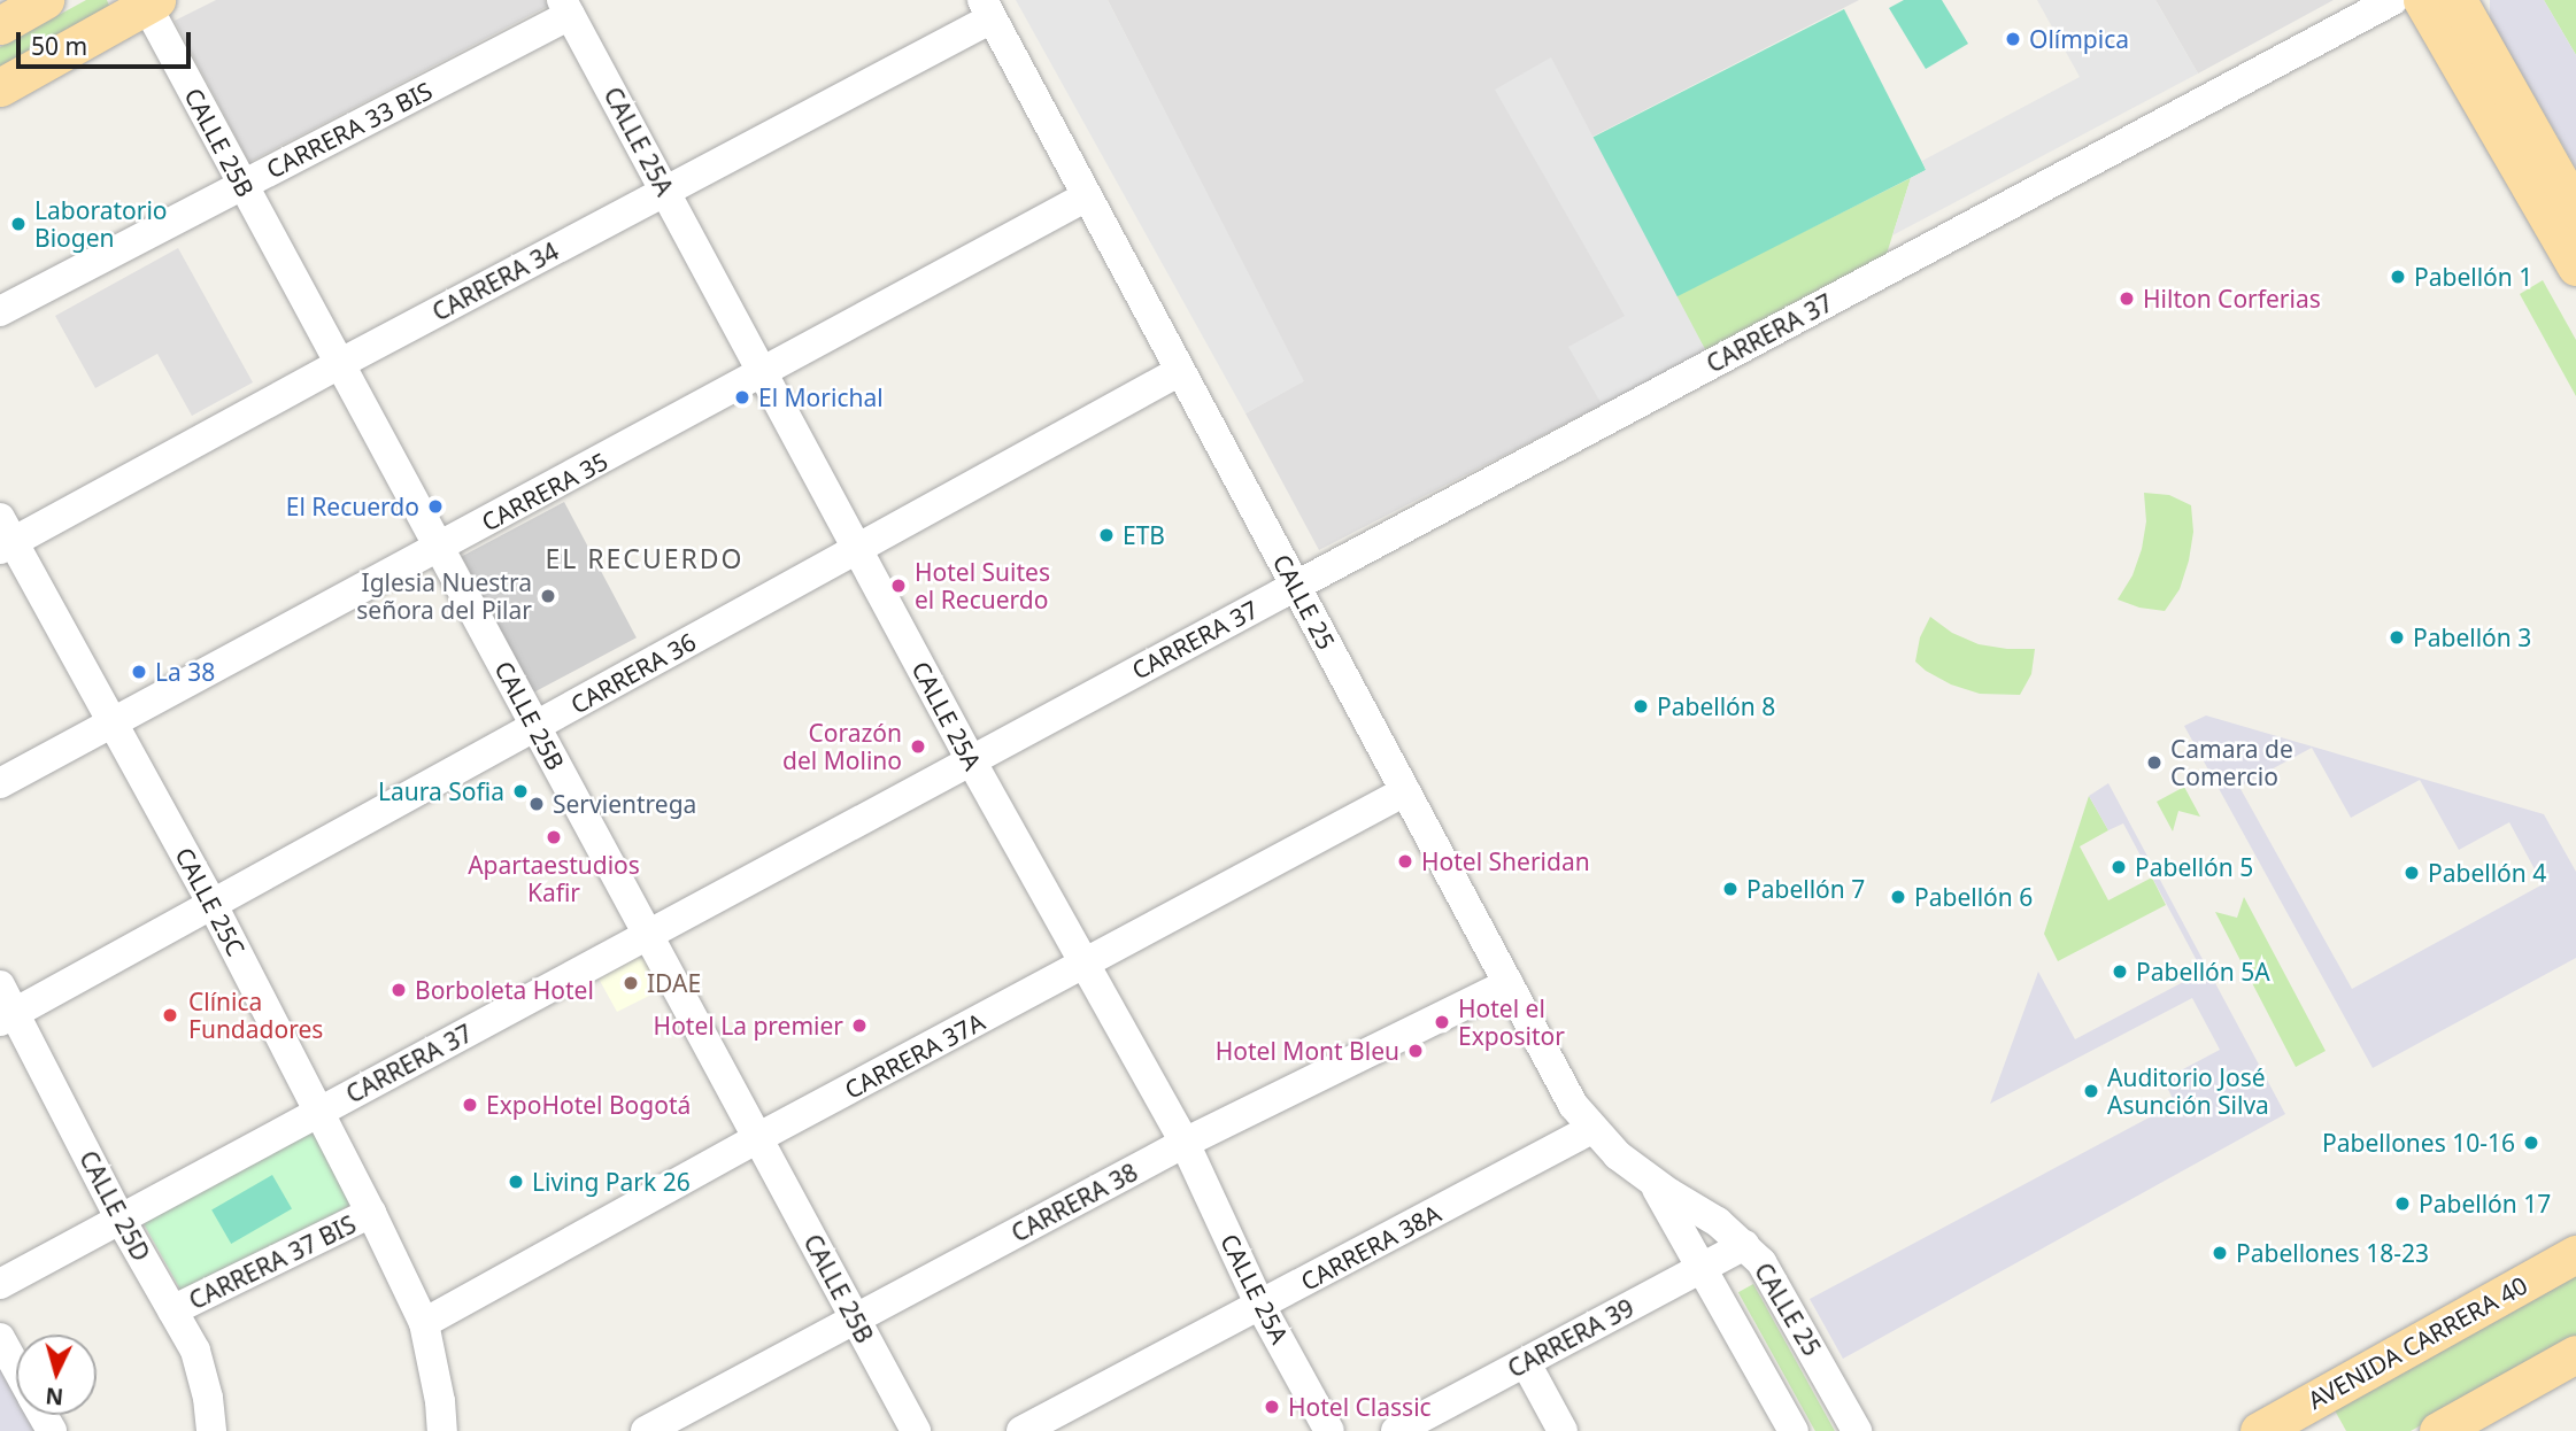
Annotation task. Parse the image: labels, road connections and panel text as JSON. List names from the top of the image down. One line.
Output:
{"streets":{"main road":["AVENIDA CARRERA 40"],"street":["CARRERA 33 BIS","CALLE 25A","CALLE 25B","CARRERA 34","CARRERA 37","CARRERA 35","CALLE 25","CARRERA 36","CALLE 25C","CARRERA 37A","CARRERA 38","CALLE 25D","CARRERA 38A","CARRERA 37 BIS","CARRERA 39"]},"crossings":[["CARRERA 33 BIS","CALLE 25A"],["CARRERA 33 BIS","CALLE 25B"],["CALLE 25A","CARRERA 34"],["CALLE 25A","CARRERA 37"],["CALLE 25A","CARRERA 35"],["CALLE 25A","CARRERA 36"],["CALLE 25A","CARRERA 37A"],["CALLE 25A","CARRERA 38"],["CALLE 25A","CARRERA 38A"],["CALLE 25B","CARRERA 34"],["CALLE 25B","CARRERA 37"],["CALLE 25B","CARRERA 35"],["CALLE 25B","CARRERA 36"],["CALLE 25B","CARRERA 37A"],["CALLE 25B","CARRERA 38"],["CARRERA 34","CALLE 25"],["CARRERA 34","CALLE 25C"],["CARRERA 37","CALLE 25"],["CARRERA 37","CALLE 25C"],["CARRERA 37","CALLE 25D"],["CARRERA 35","CALLE 25"],["CARRERA 35","CALLE 25C"],["CALLE 25","CARRERA 36"],["CALLE 25","CARRERA 37A"],["CALLE 25","CARRERA 38"],["CALLE 25","CARRERA 38A"],["CALLE 25","CARRERA 39"],["CARRERA 36","CALLE 25C"],["CARRERA 36","CALLE 25D"],["CALLE 25C","CARRERA 37A"],["CALLE 25C","CARRERA 37 BIS"],["CALLE 25D","CARRERA 37 BIS"]],"districts":["EL RECUERDO"],"places":["Olímpica","Laboratorio Biogen","Pabellón 1","Hilton Corferias","El Morichal","El Recuerdo","ETB","Hotel Suites el Recuerdo","Iglesia Nuestra señora del Pilar","Pabellón 3","La 38","Pabellón 8","Corazón del Molino","Camara de Comercio","Laura Sofia","Servientrega","Apartaestudios Kafir","Hotel Sheridan","Pabellón 5","Pabellón 4","Pabellón 7","Pabellón 6","Pabellón 5A","IDAE","Borboleta Hotel","Clínica Fundadores","Hotel el Expositor","Hotel La premier","Hotel Mont Bleu","Auditorio José Asunción Silva","ExpoHotel Bogotá","Pabellones 10-16","Living Park 26","Pabellón 17","Pabellones 18-23","Hotel Classic"],"scale_bar":"50 m","north":"bottom"}
